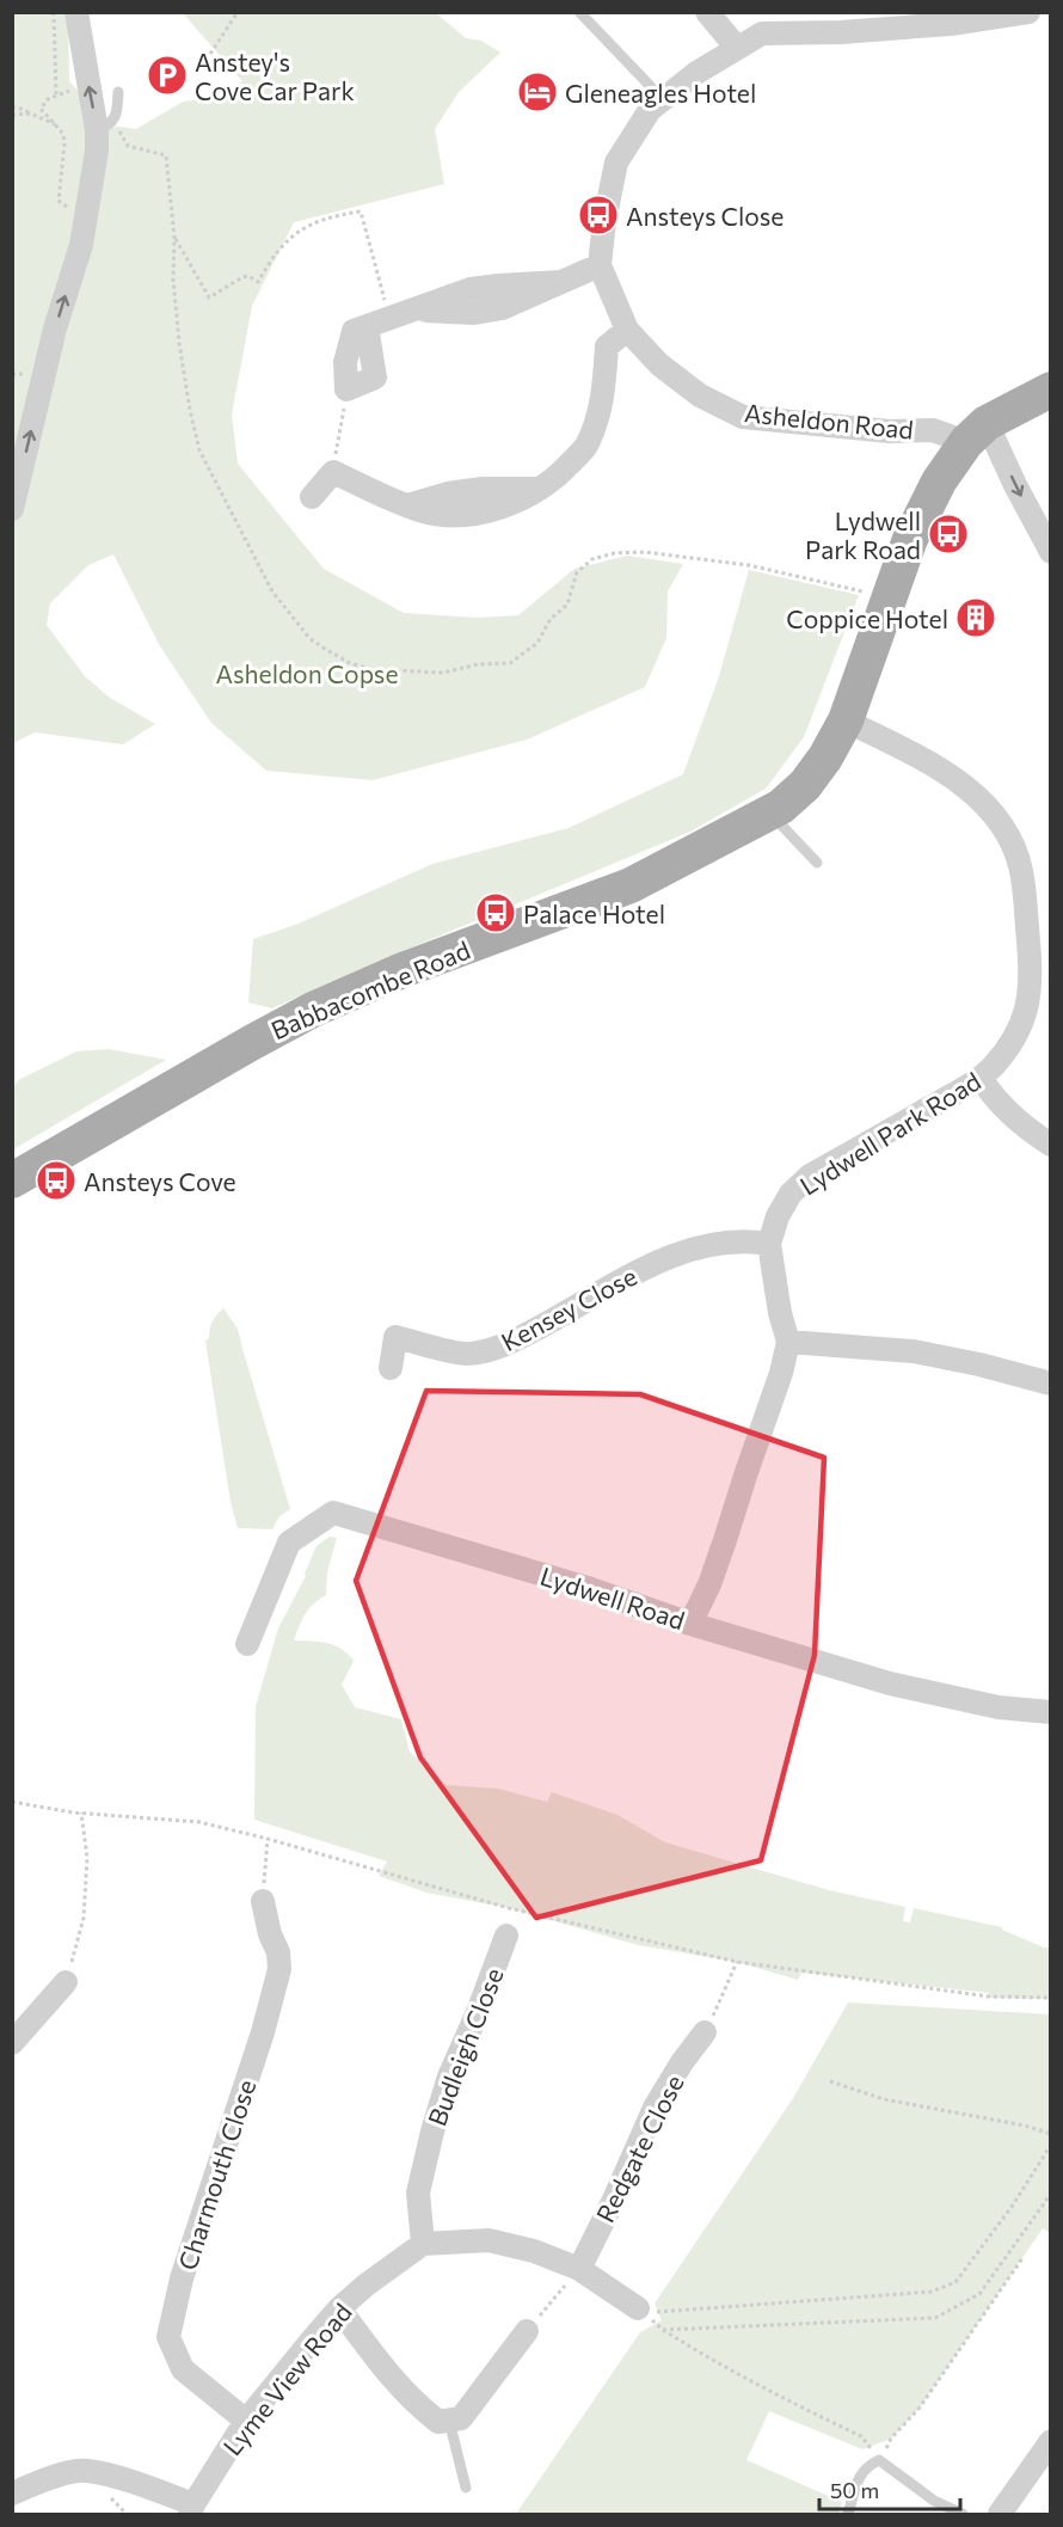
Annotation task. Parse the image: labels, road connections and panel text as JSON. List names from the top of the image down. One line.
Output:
{"streets":{"main road":["Babbacombe Road"],"street":["Asheldon Road","Lydwell Park Road","Kensey Close","Lydwell Road","Budleigh Close","Redgate Close","Charmouth Close","Lyme View Road"]},"crossings":[["Asheldon Road","Babbacombe Road"],["Babbacombe Road","Lydwell Park Road"],["Lydwell Park Road","Kensey Close"],["Lydwell Park Road","Lydwell Road"],["Budleigh Close","Lyme View Road"],["Charmouth Close","Lyme View Road"]],"parks":["Asheldon Copse"],"places":{"parking":["Anstey's Cove Car Park"],"hotel":["Gleneagles Hotel"],"bus stop":["Ansteys Close","Lydwell Park Road","Palace Hotel","Ansteys Cove"],"building":["Coppice Hotel"]},"scale_bar":"50 m"}
